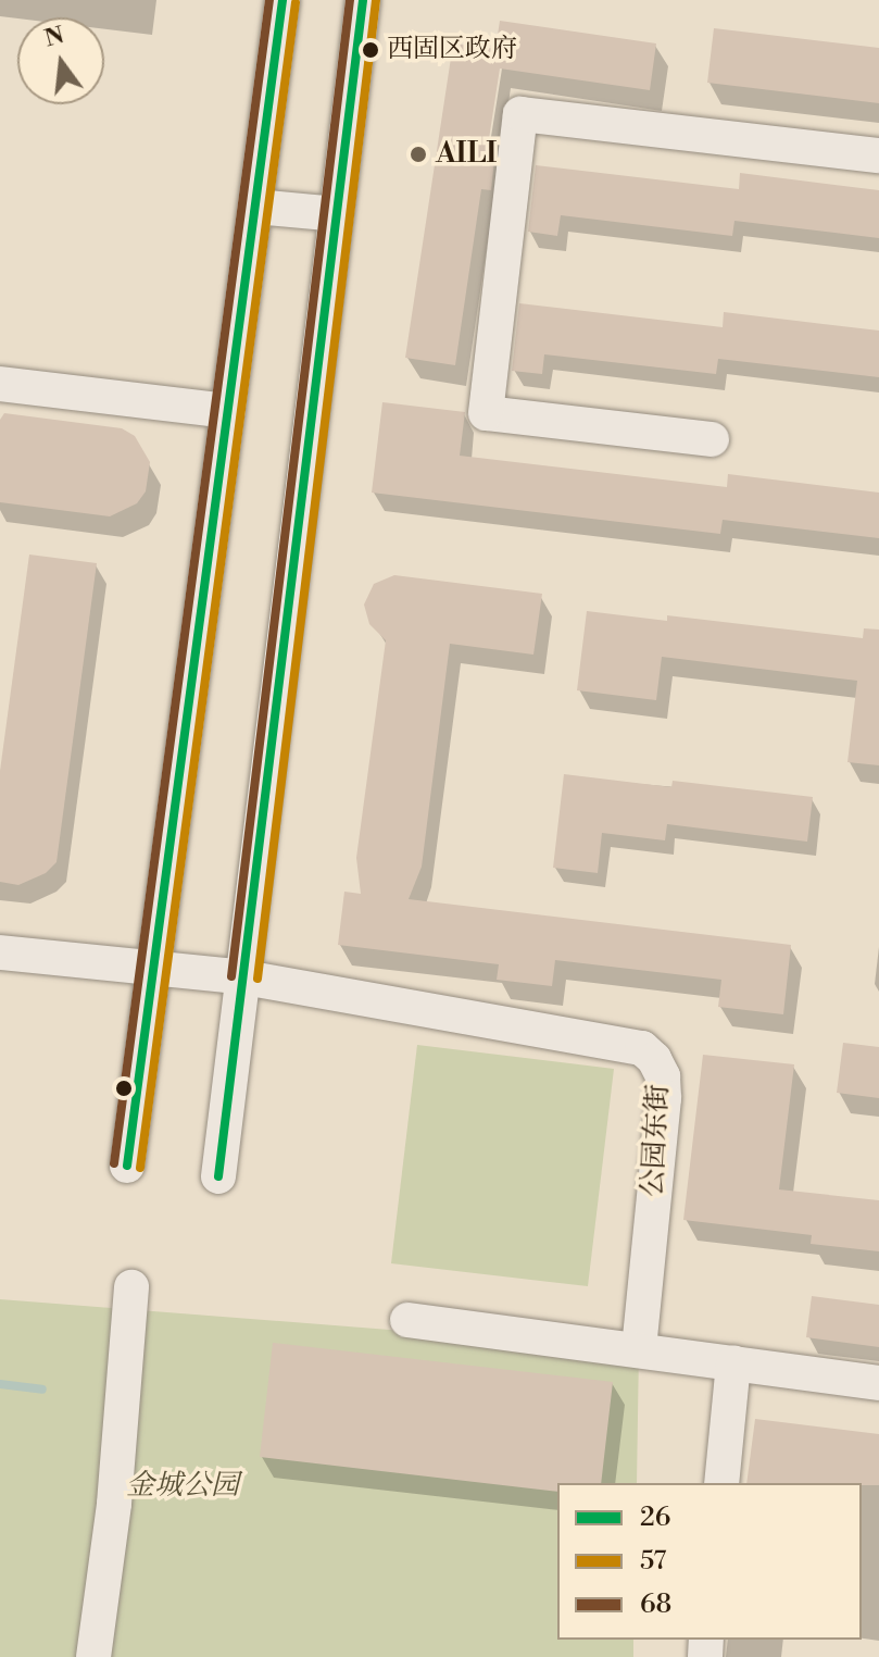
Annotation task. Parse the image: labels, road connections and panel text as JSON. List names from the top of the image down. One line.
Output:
{"streets":{"street":["公园东街"]},"parks":["金城公园"],"places":["西固区政府","AILI"],"lines":["transit line 26","transit line 68","transit line 57"],"legend":["26","57","68"],"north":"top"}
